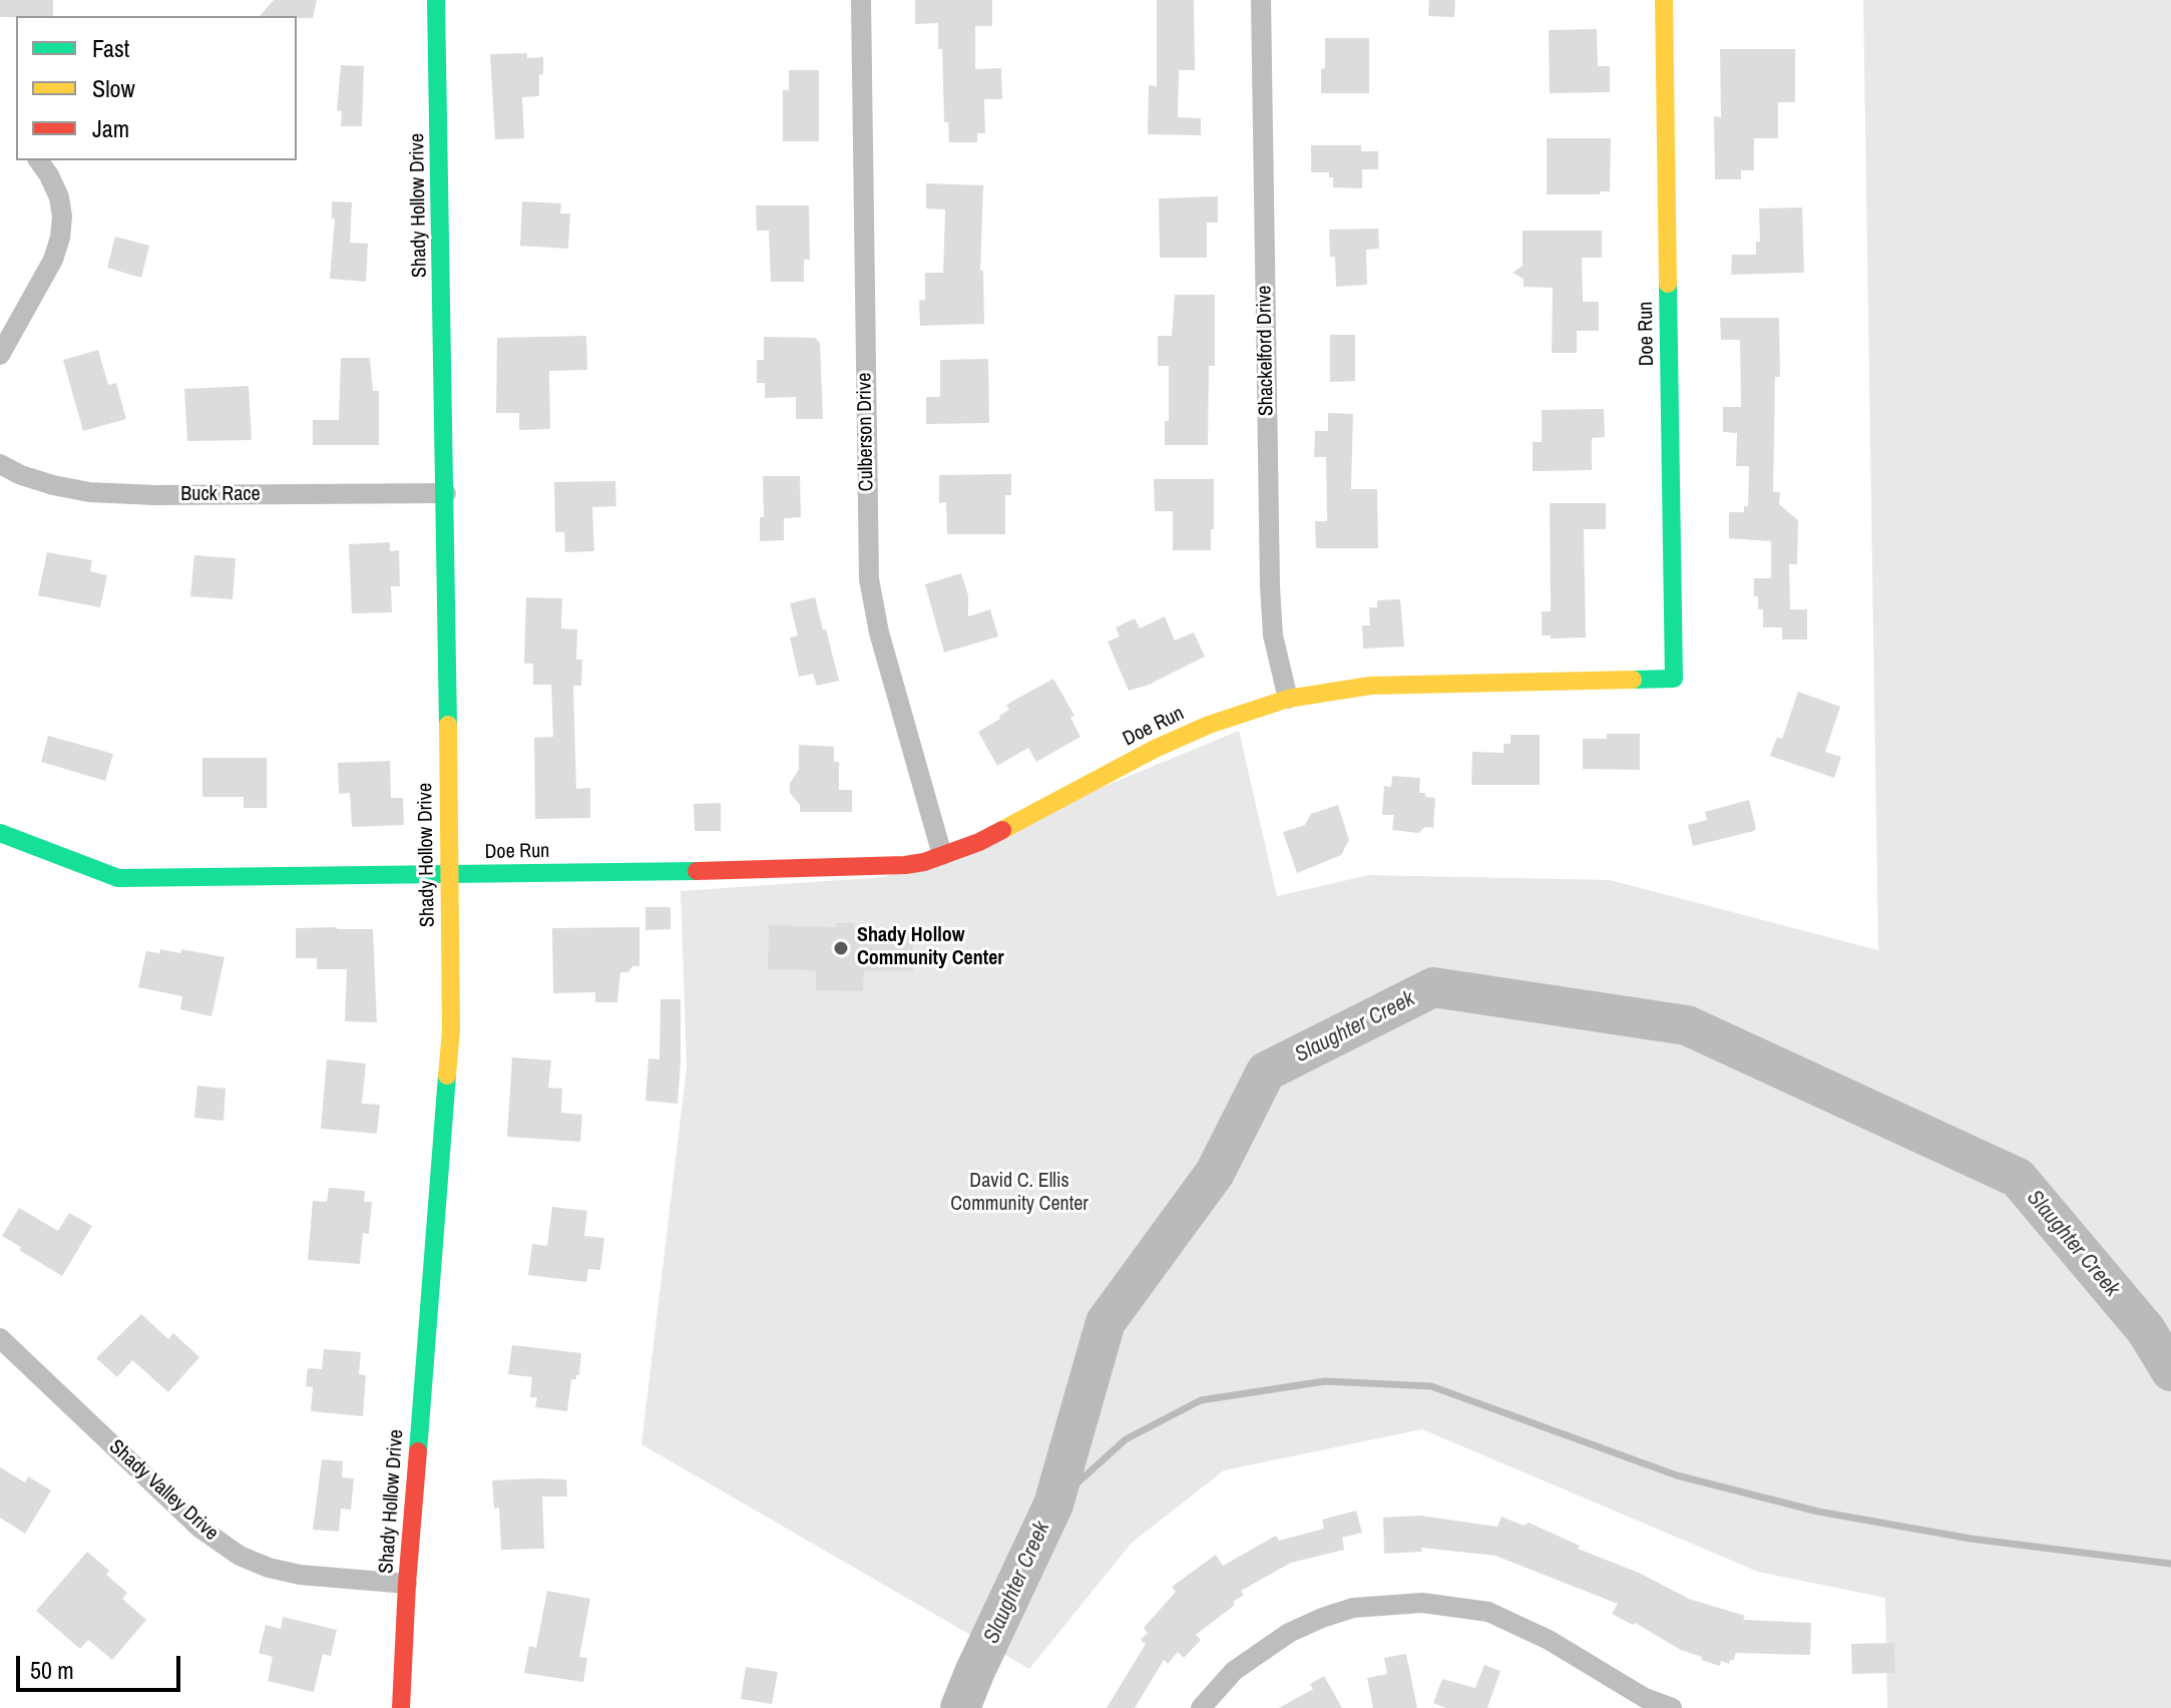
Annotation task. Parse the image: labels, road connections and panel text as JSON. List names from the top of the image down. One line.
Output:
{"streets":{"street":["Shady Hollow Drive","Doe Run","Shackelford Drive","Culberson Drive","Buck Race","Shady Valley Drive"]},"crossings":[["Shady Hollow Drive","Doe Run"],["Shady Hollow Drive","Buck Race"],["Shady Hollow Drive","Shady Valley Drive"],["Doe Run","Shackelford Drive"],["Doe Run","Culberson Drive"]],"water":["Slaughter Creek"],"parks":["David C. Ellis Community Center"],"places":["Shady Hollow Community Center"],"legend":["Fast","Slow","Jam"],"scale_bar":"50 m"}
